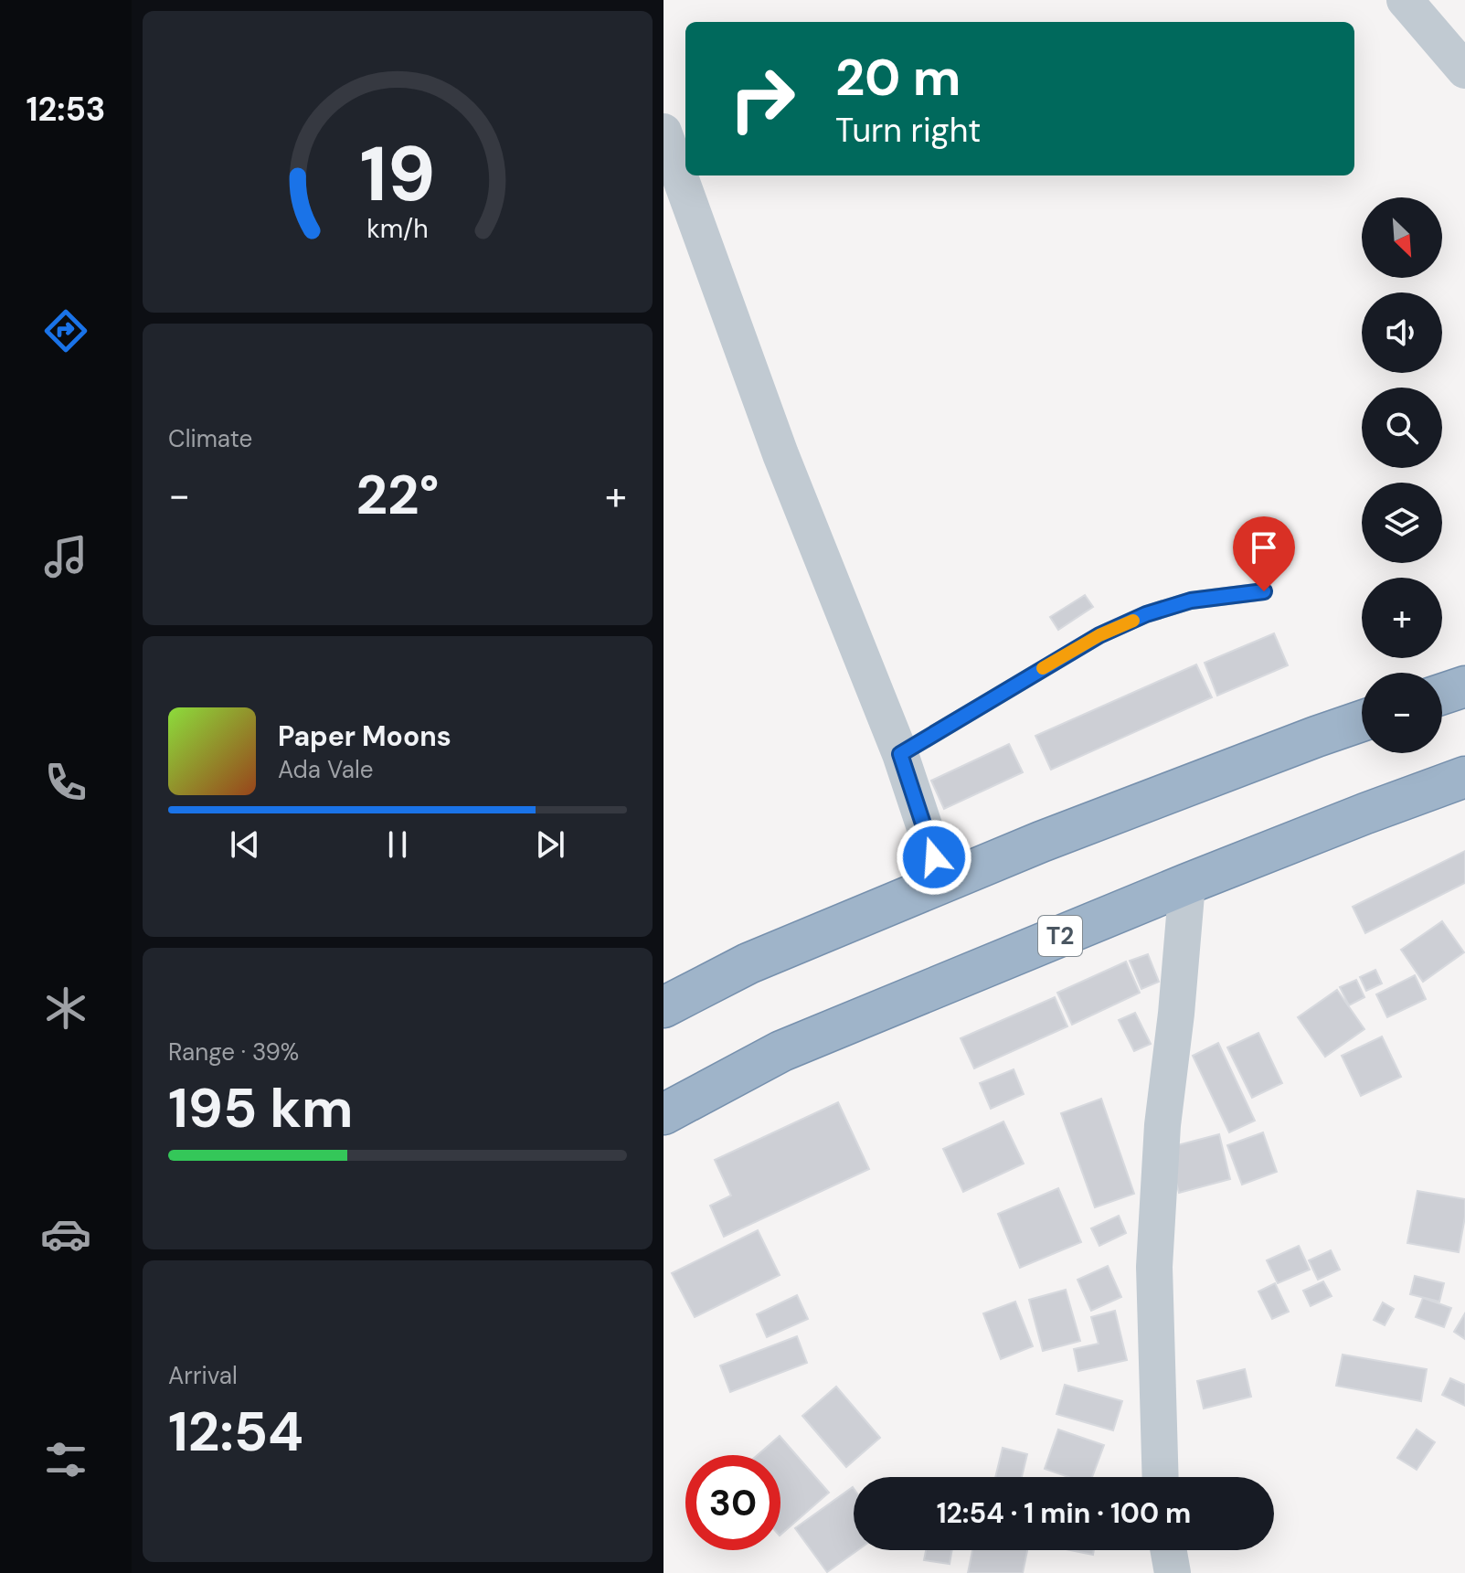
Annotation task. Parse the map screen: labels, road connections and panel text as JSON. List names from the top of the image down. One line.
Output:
{"streets":{"highway":["T2"]},"north":"bottom right","page":{"tabs":"12:53","turn":["20 m","Turn right"],"map_buttons":["+","−"],"tile":["Climate",["Range · 39%","195 km"],["Arrival","12:54"]],"heat":["−","22°","+"],"song":["Paper Moons","Ada Vale"],"limit":"30","trip":"12:54 · 1 min · 100 m","gauge":["19","km/h"]}}
